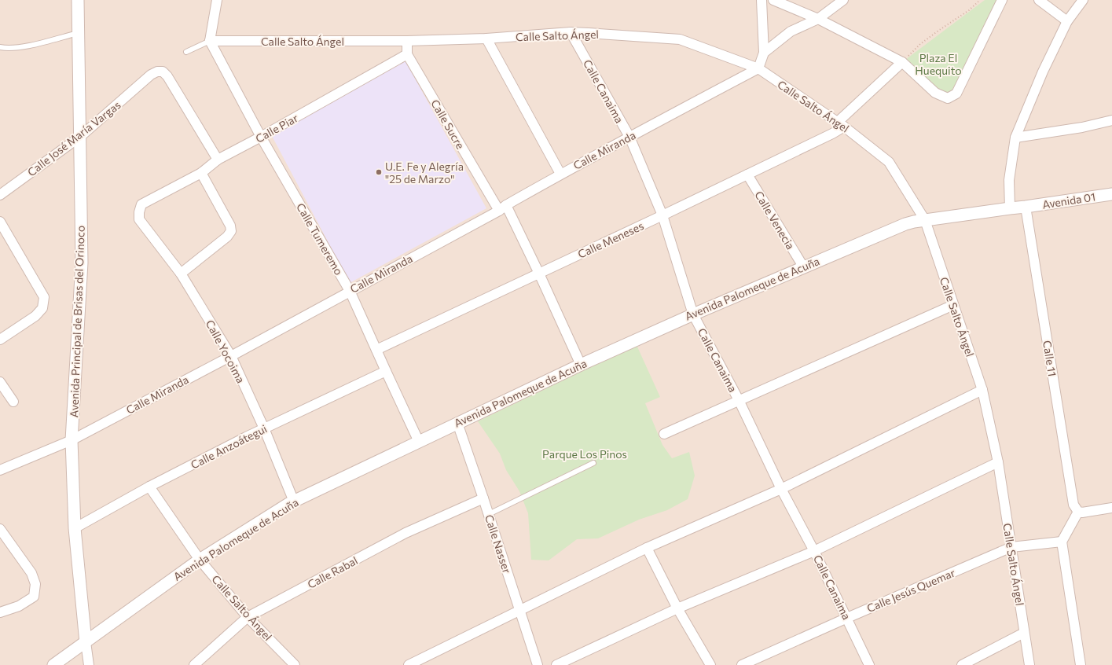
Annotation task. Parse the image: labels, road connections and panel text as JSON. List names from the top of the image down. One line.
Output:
{"streets":{"street":["Calle Salto Ángel","Calle Canaima","Calle Sucre","Calle Piar","Calle José María Vargas","Calle Miranda","Avenida 01","Calle Venecia","Calle Tumeremo","Calle Meneses","Avenida Palomeque de Acuña","Avenida Principal de Brisas del Orinoco","Calle Yocoima","Calle 11","Calle Anzoátegui","Calle Nasser","Calle Rabal","Calle Jesús Quemar"]},"crossings":[["Calle Salto Ángel","Calle Canaima"],["Calle Salto Ángel","Calle Miranda"],["Calle Salto Ángel","Calle Tumeremo"],["Calle Salto Ángel","Calle Meneses"],["Calle Salto Ángel","Avenida Palomeque de Acuña"],["Calle Salto Ángel","Calle Anzoátegui"],["Calle Salto Ángel","Calle Rabal"],["Calle Salto Ángel","Calle Jesús Quemar"],["Calle Canaima","Calle Miranda"],["Calle Canaima","Calle Meneses"],["Calle Canaima","Avenida Palomeque de Acuña"],["Calle Canaima","Calle Jesús Quemar"],["Calle Sucre","Calle Piar"],["Calle Sucre","Calle Miranda"],["Calle Sucre","Calle Meneses"],["Calle Sucre","Avenida Palomeque de Acuña"],["Calle Piar","Calle José María Vargas"],["Calle Piar","Calle Tumeremo"],["Calle Piar","Calle Yocoima"],["Calle José María Vargas","Avenida Principal de Brisas del Orinoco"],["Calle Miranda","Calle Tumeremo"],["Calle Miranda","Avenida Principal de Brisas del Orinoco"],["Calle Miranda","Calle Yocoima"],["Avenida 01","Avenida Palomeque de Acuña"],["Avenida 01","Calle 11"],["Calle Venecia","Calle Meneses"],["Calle Venecia","Avenida Palomeque de Acuña"],["Calle Tumeremo","Calle Meneses"],["Calle Tumeremo","Avenida Palomeque de Acuña"],["Calle Tumeremo","Calle Anzoátegui"],["Avenida Palomeque de Acuña","Avenida Principal de Brisas del Orinoco"],["Avenida Palomeque de Acuña","Calle Yocoima"],["Avenida Palomeque de Acuña","Calle 11"],["Avenida Palomeque de Acuña","Calle Nasser"],["Avenida Principal de Brisas del Orinoco","Calle Anzoátegui"],["Calle Yocoima","Calle Anzoátegui"],["Calle Nasser","Calle Rabal"]],"parks":["Plaza El Huequito","Parque Los Pinos"],"places":["U.E. Fe y Alegría \"25 de Marzo\""]}
